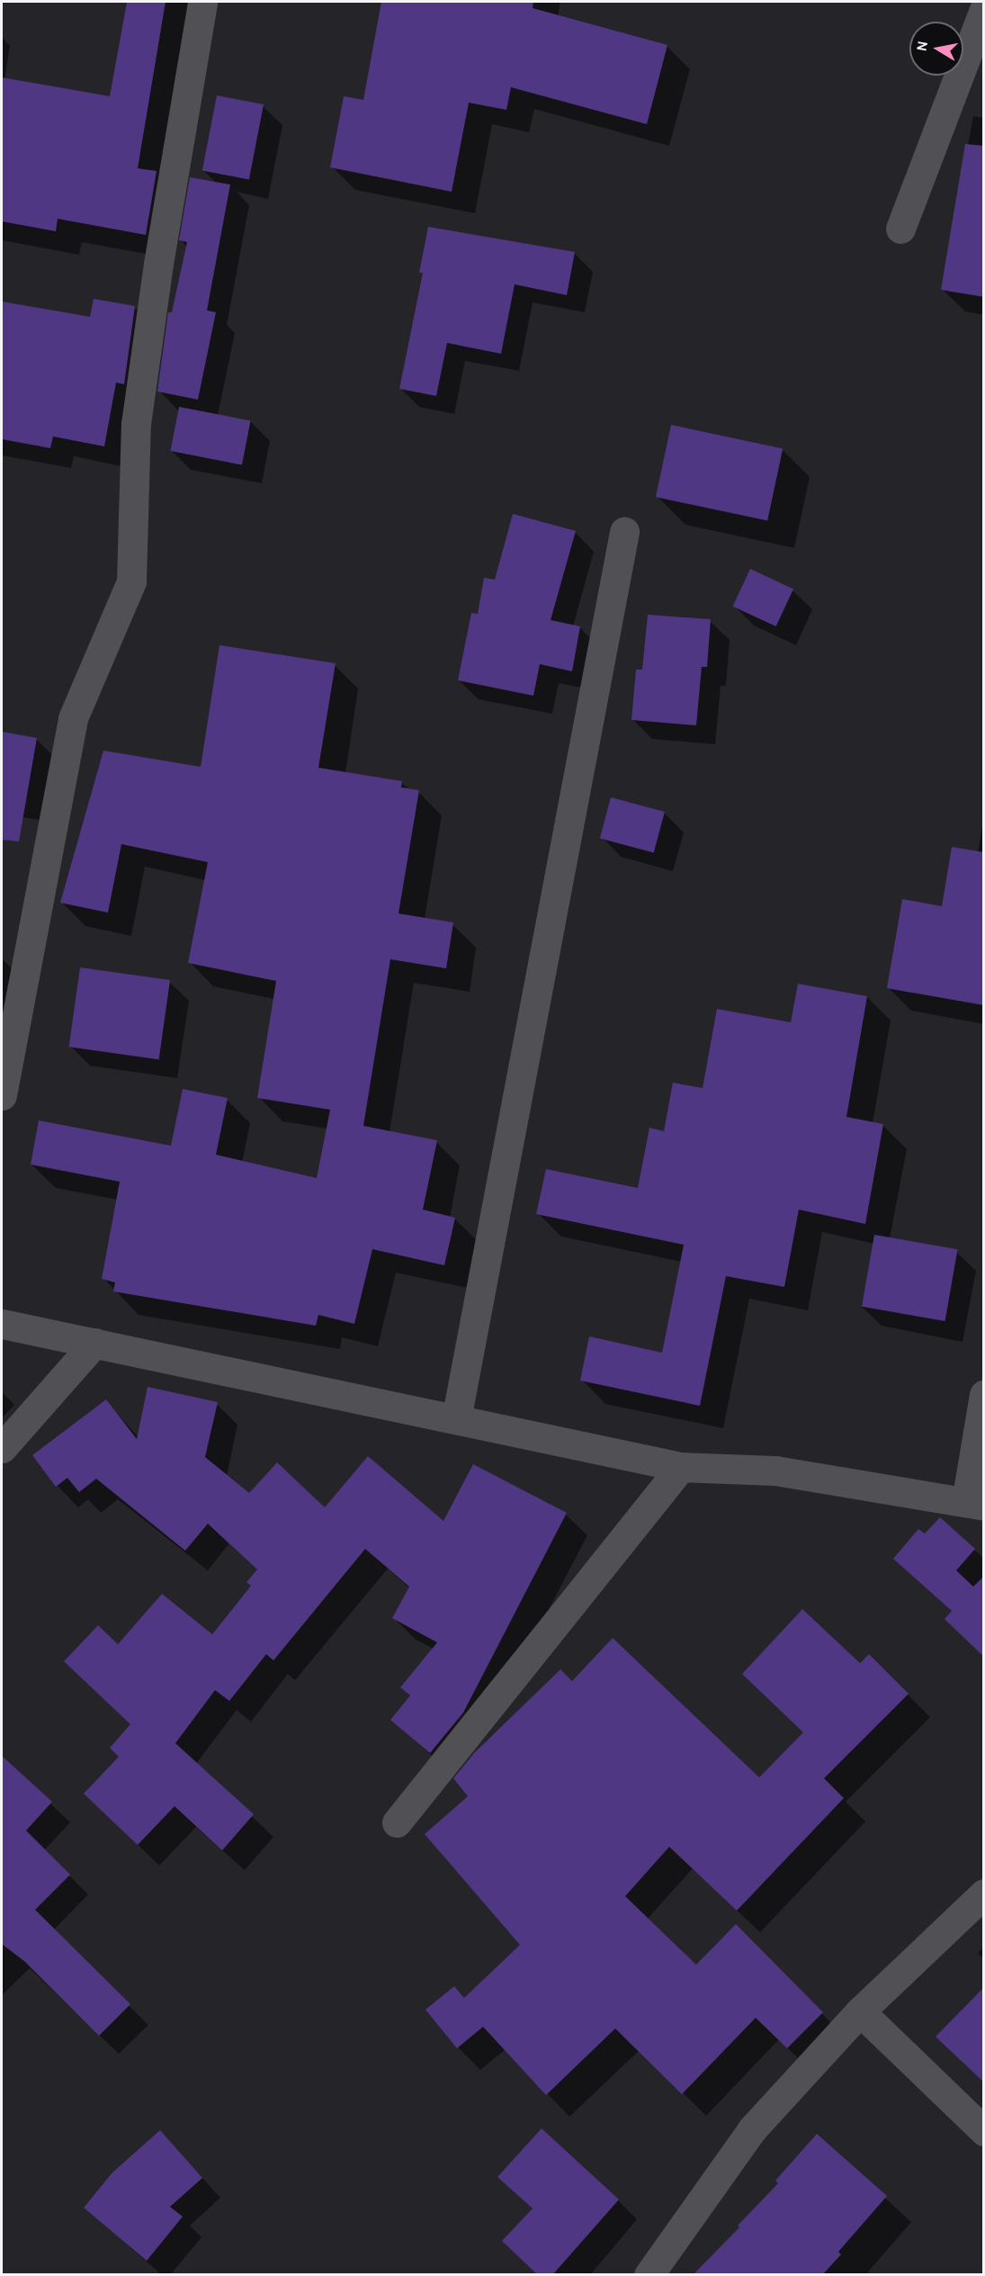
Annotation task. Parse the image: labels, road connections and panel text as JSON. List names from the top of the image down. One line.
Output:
{"north":"left"}
